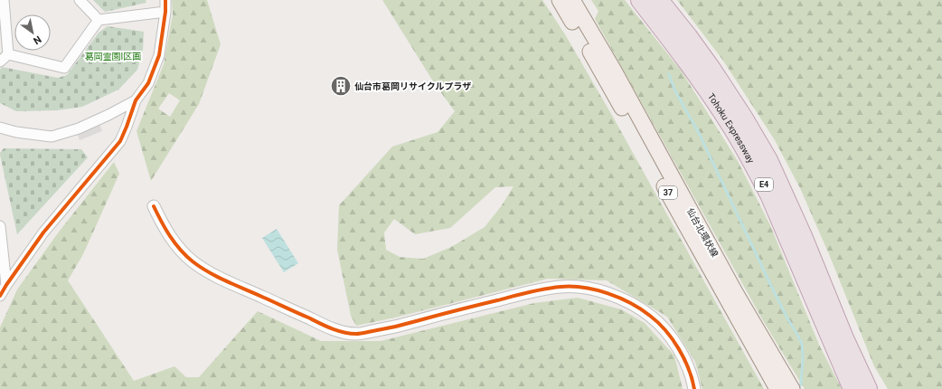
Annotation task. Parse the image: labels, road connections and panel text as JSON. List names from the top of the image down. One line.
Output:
{"streets":{"highway":["Tohoku Expressway","E4"],"main road":["37","仙台北環状線"]},"parks":["葛岡霊園I区画"],"places":{"building":["仙台市葛岡リサイクルプラザ"]},"north":"bottom right"}
